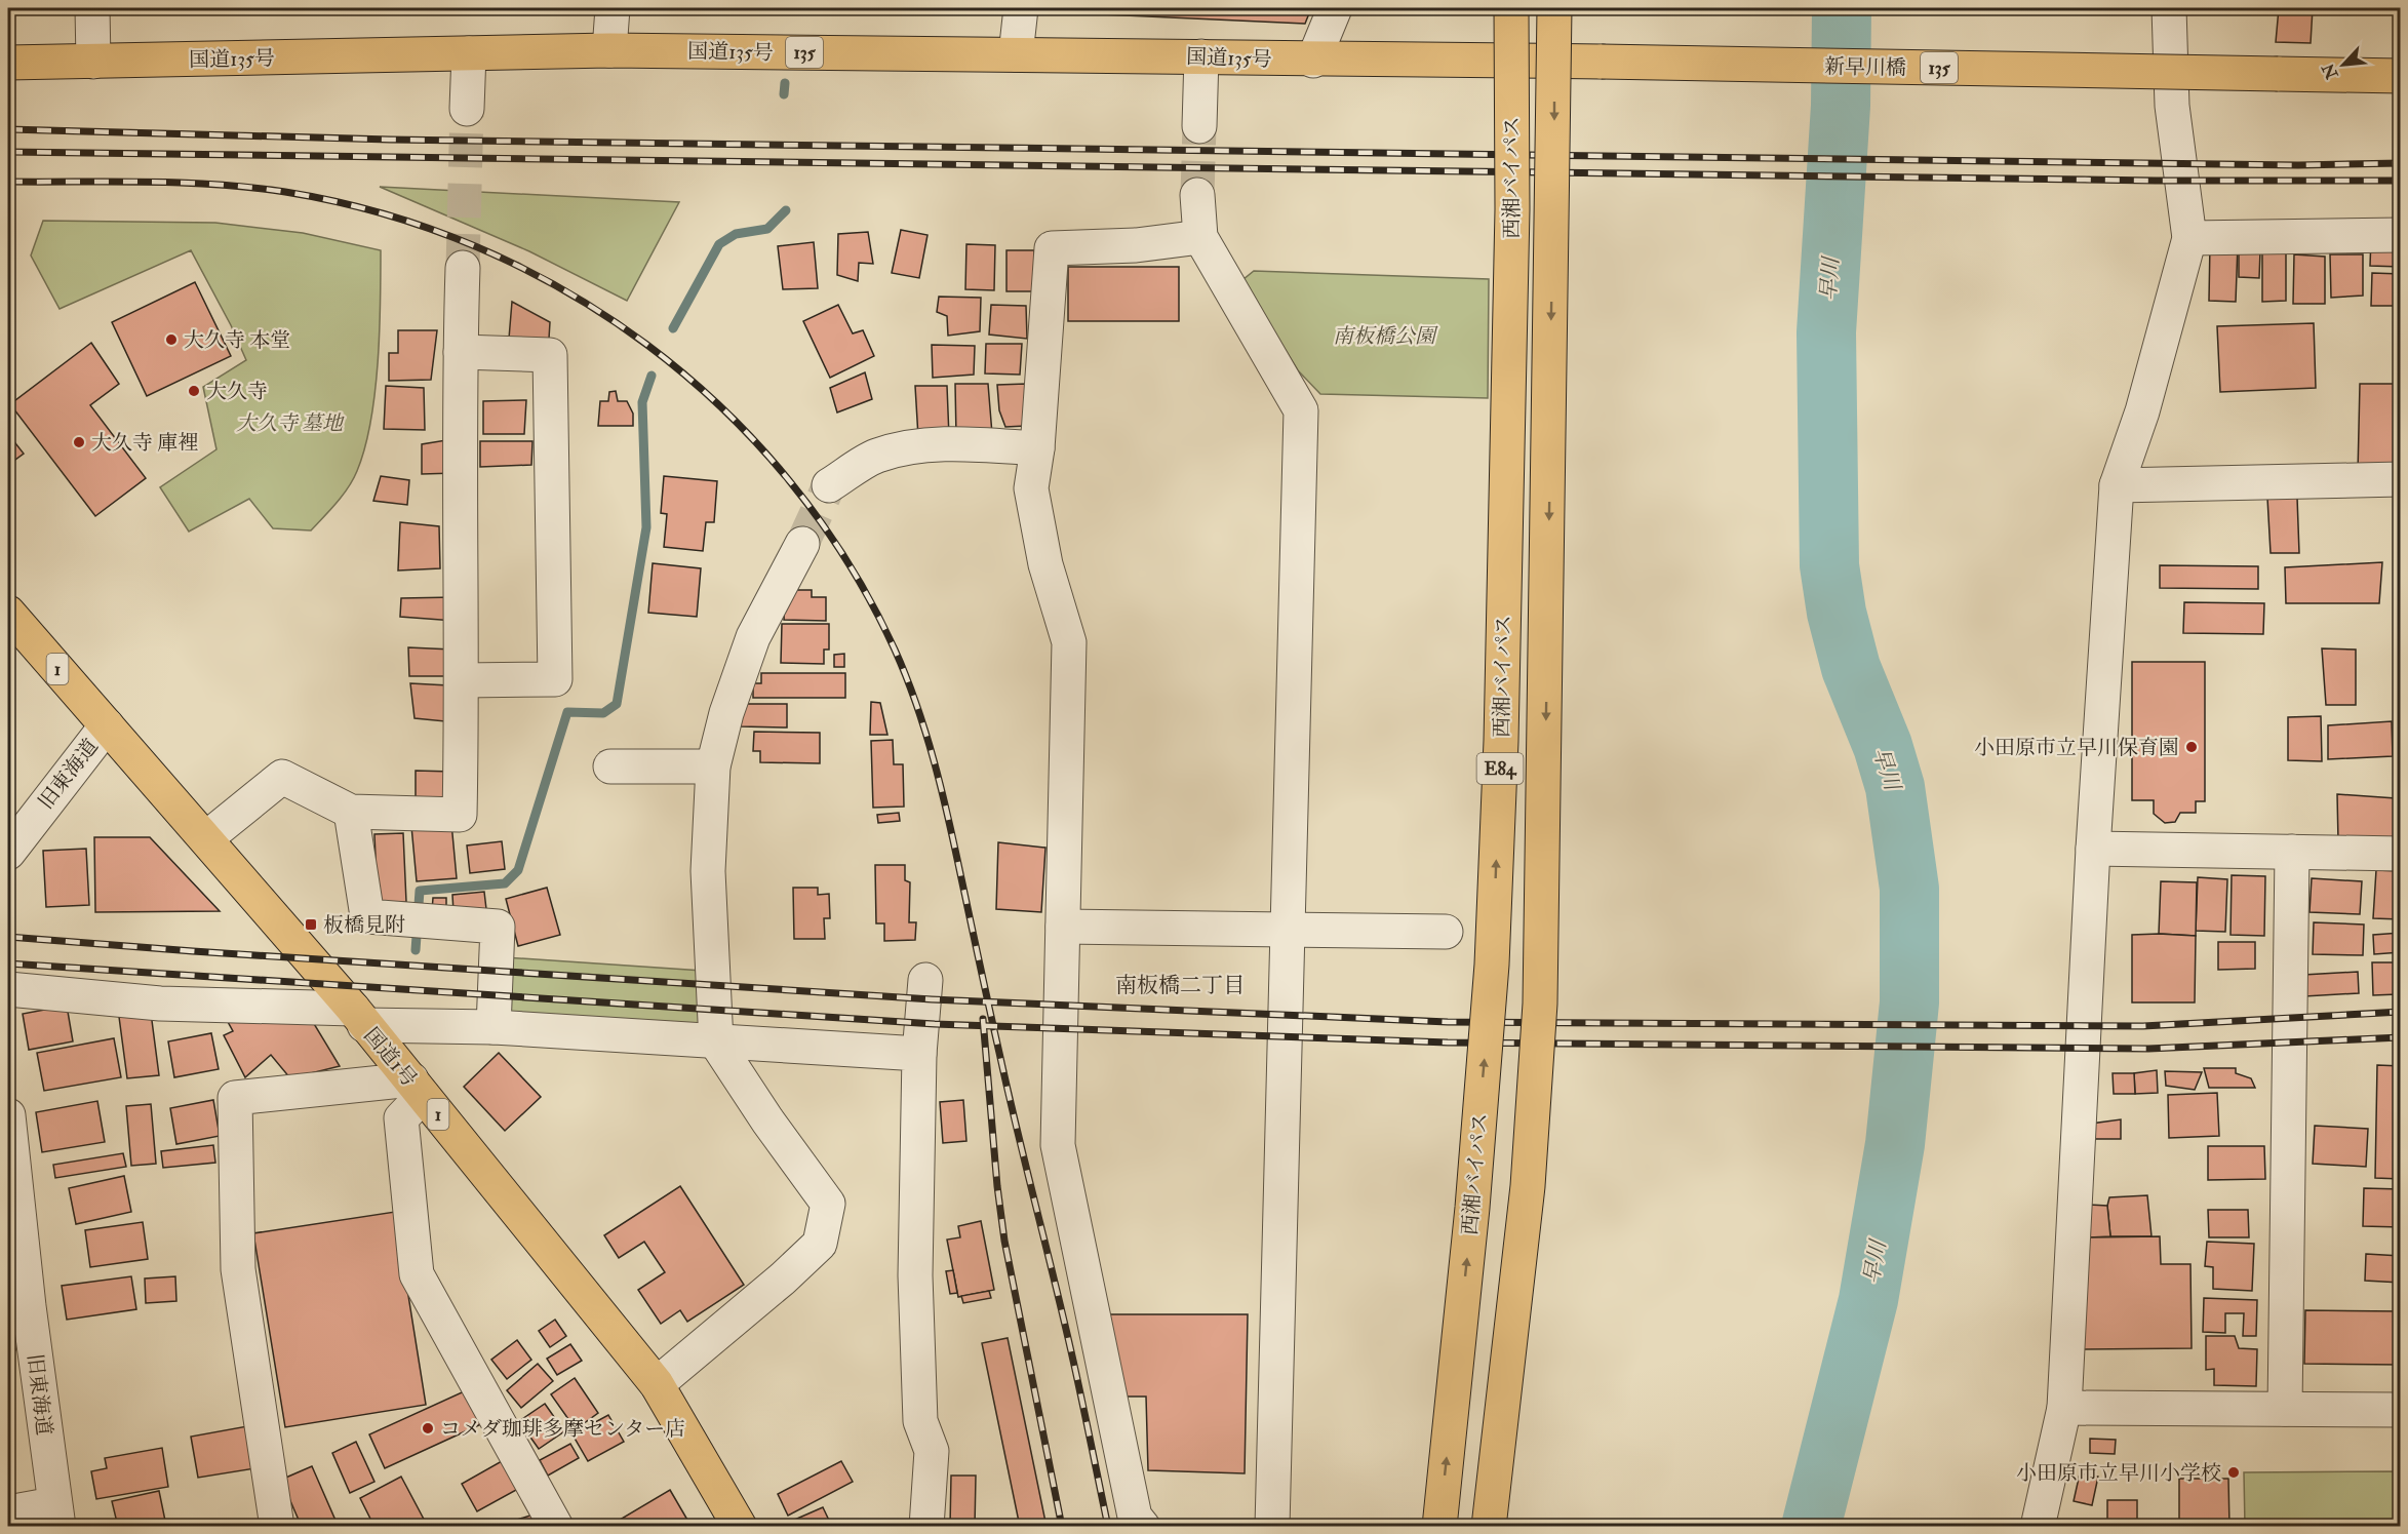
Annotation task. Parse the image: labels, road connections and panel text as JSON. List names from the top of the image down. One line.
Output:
{"streets":{"highway":["国道135号","135","新早川橋","西湘バイパス","1","E84","国道1号"],"street":["旧東海道"]},"crossings":[["国道135号","新早川橋"],["旧東海道","国道1号"]],"districts":["南板橋二丁目"],"water":["早川"],"parks":["南板橋公園","大久寺 墓地"],"places":{"other":["大久寺 本堂","大久寺","大久寺 庫裡","小田原市立早川保育園","コメダ珈琲多摩センター店","小田原市立早川小学校"],"transit":["板橋見附"]},"north":"bottom left"}
